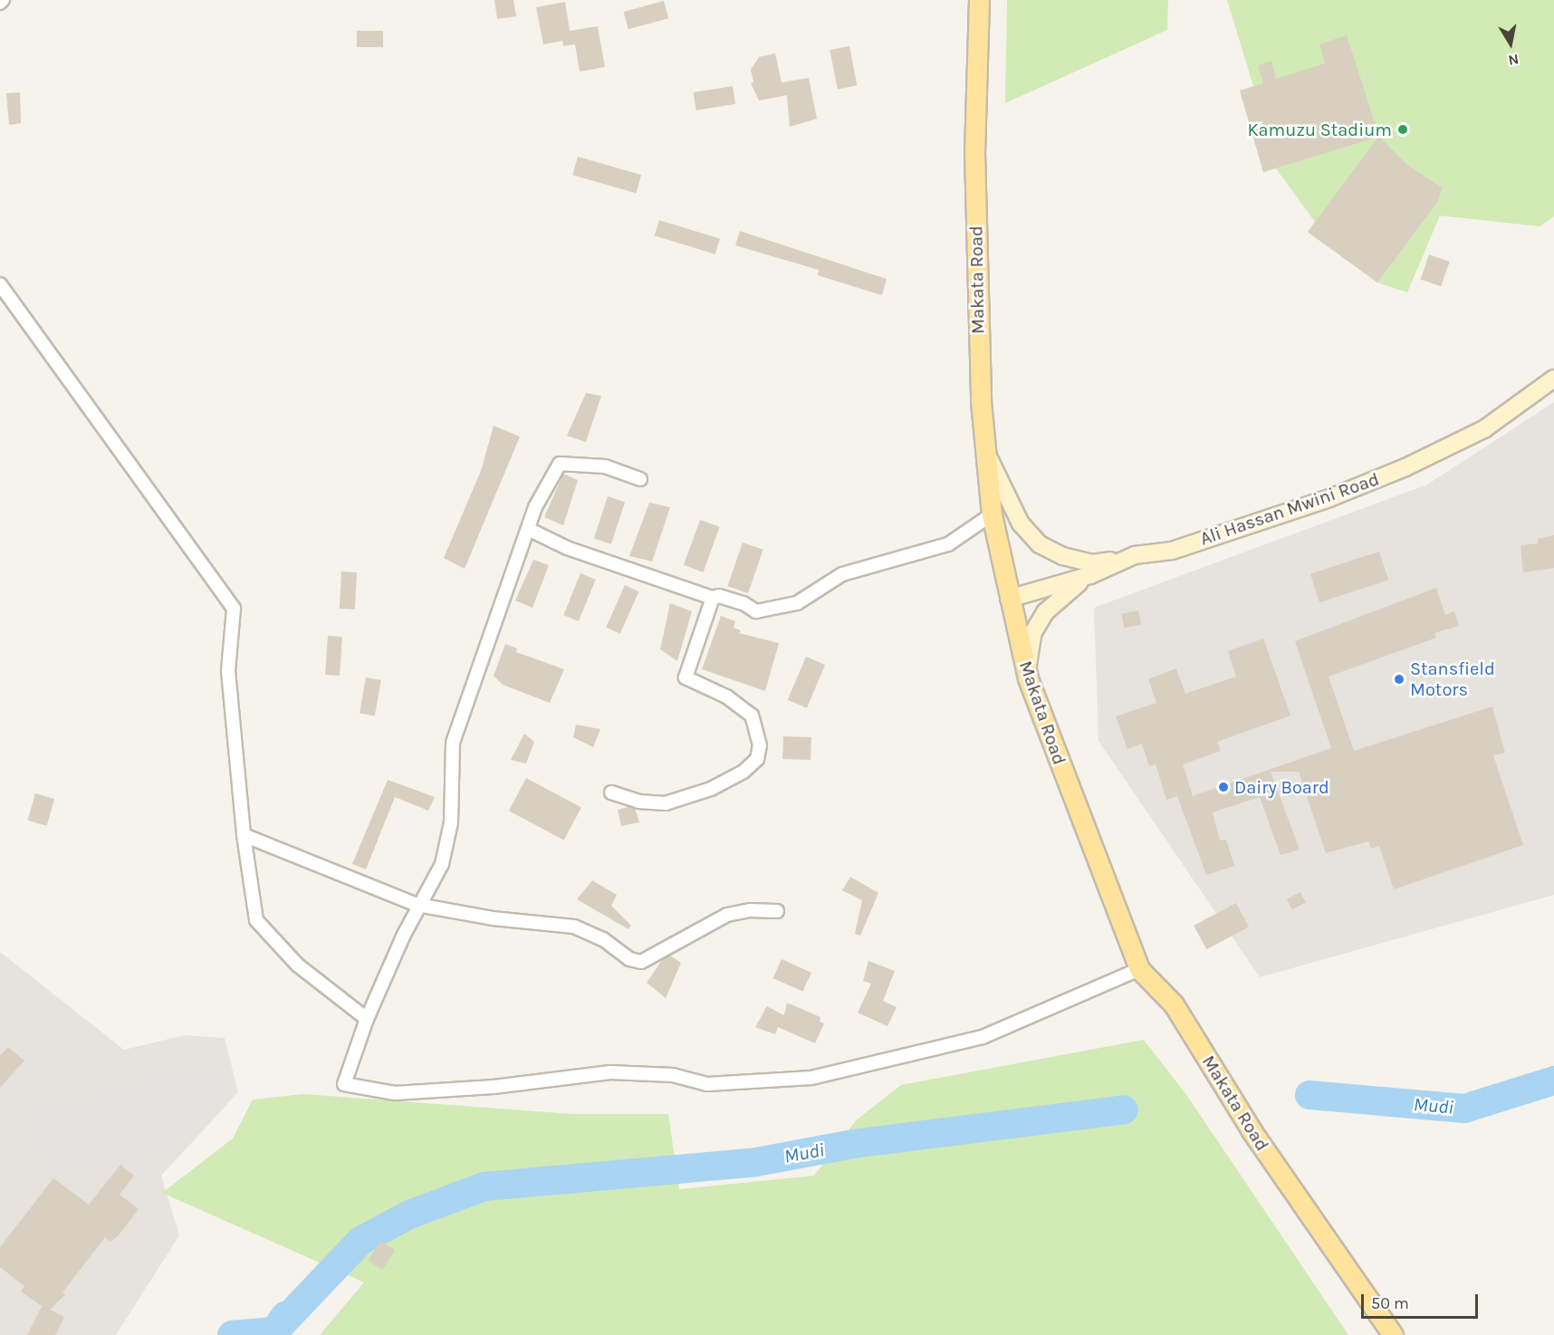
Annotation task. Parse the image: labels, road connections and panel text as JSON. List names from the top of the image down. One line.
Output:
{"streets":{"main road":["Makata Road","Ali Hassan Mwini Road"]},"crossings":[["Makata Road","Ali Hassan Mwini Road"]],"water":["Mudi"],"places":["Kamuzu Stadium","Stansfield Motors","Dairy Board"],"scale_bar":"50 m","north":"bottom"}
